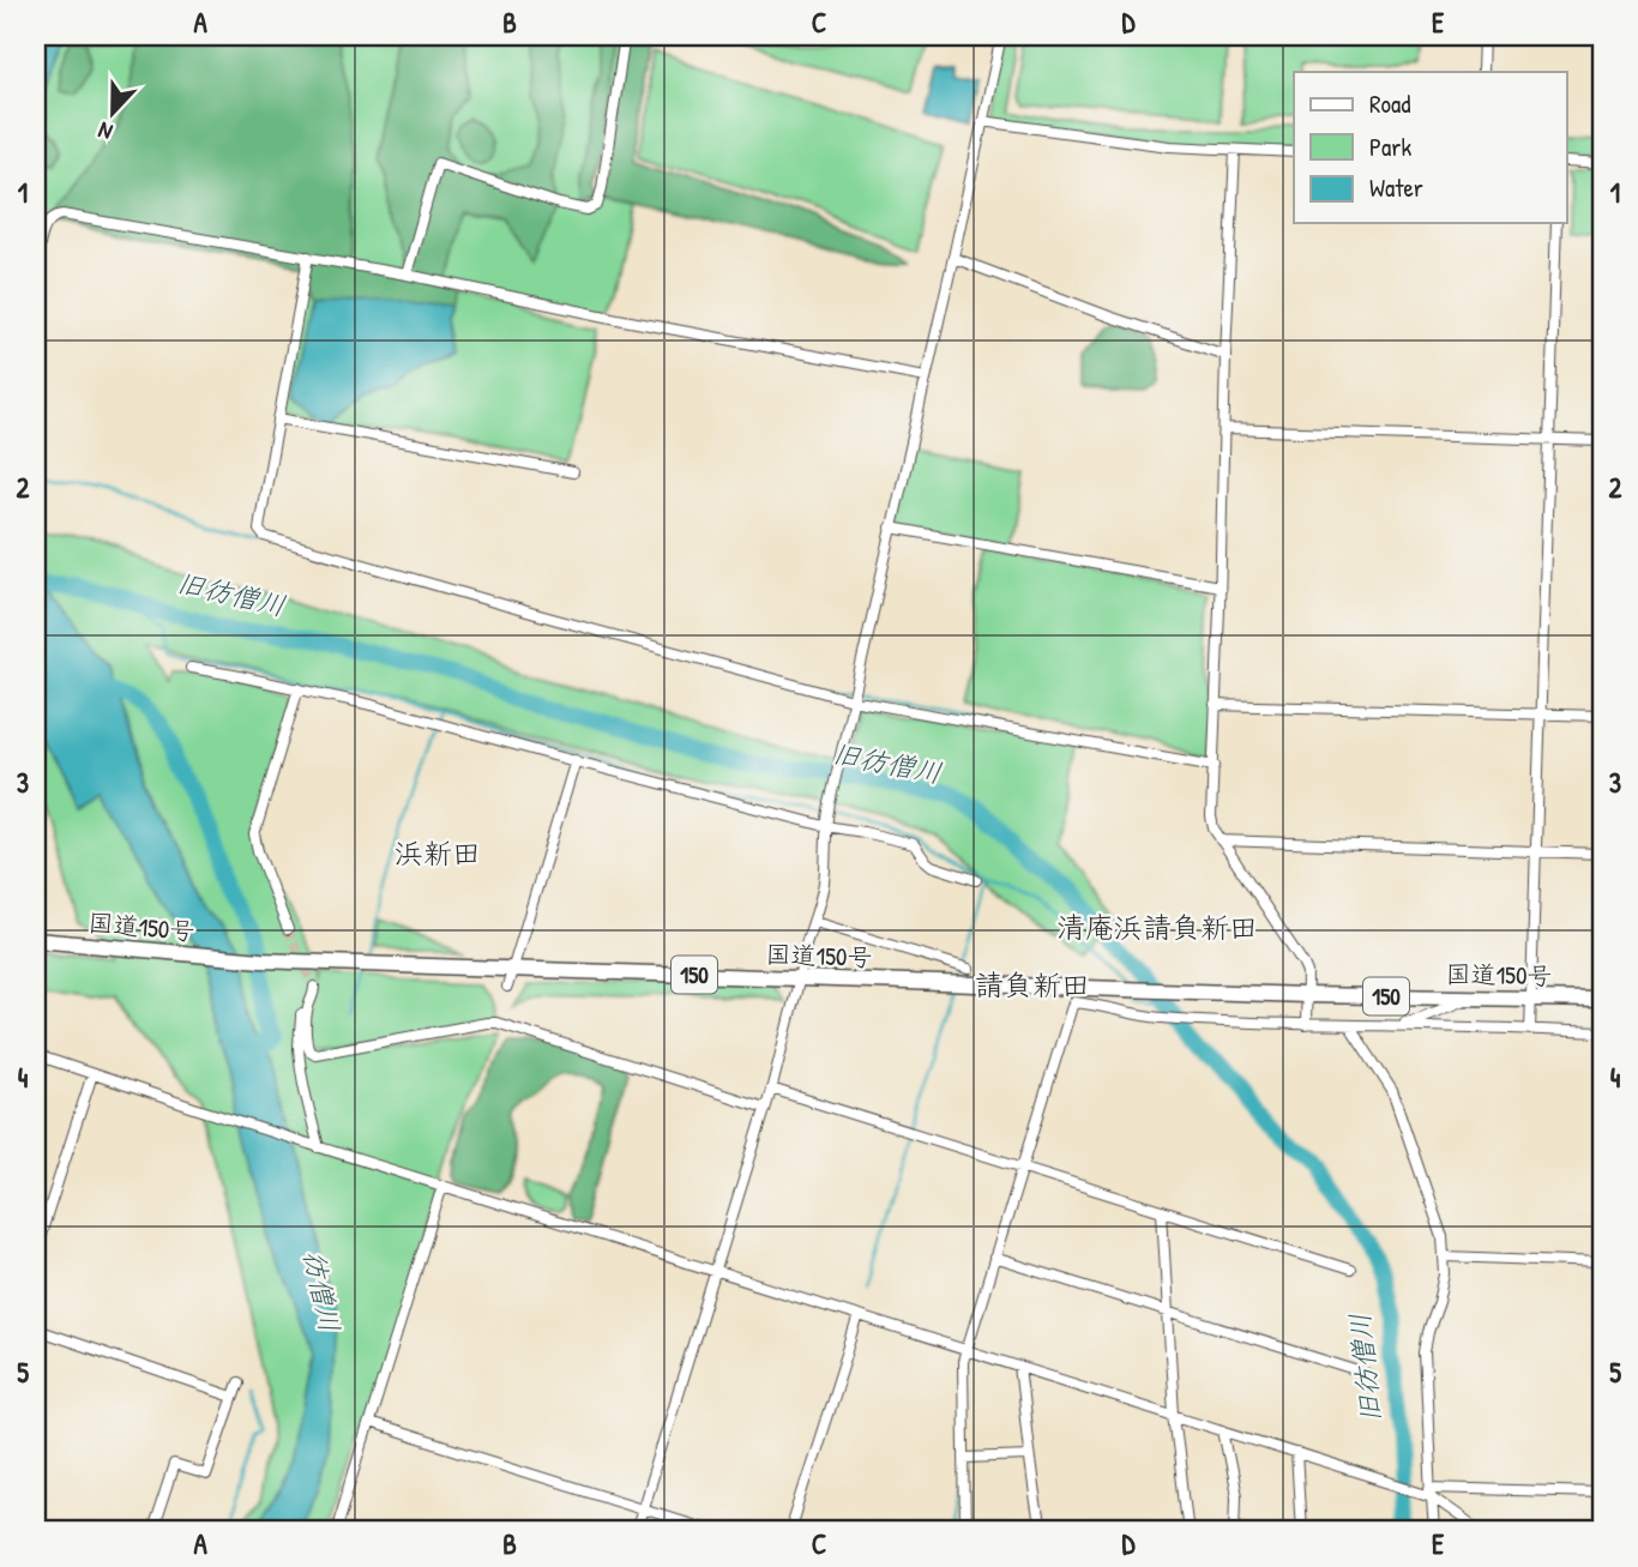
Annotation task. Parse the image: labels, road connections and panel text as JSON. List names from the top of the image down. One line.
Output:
{"streets":{"highway":["国道150号","150"]},"districts":["浜新田","清庵浜請負新田","請負新田"],"water":["旧彷僧川","彷僧川"],"legend":["Road","Park","Water"],"north":"bottom","grid":{"columns":["A","B","C","D","E"],"rows":["1","2","3","4","5"]}}
